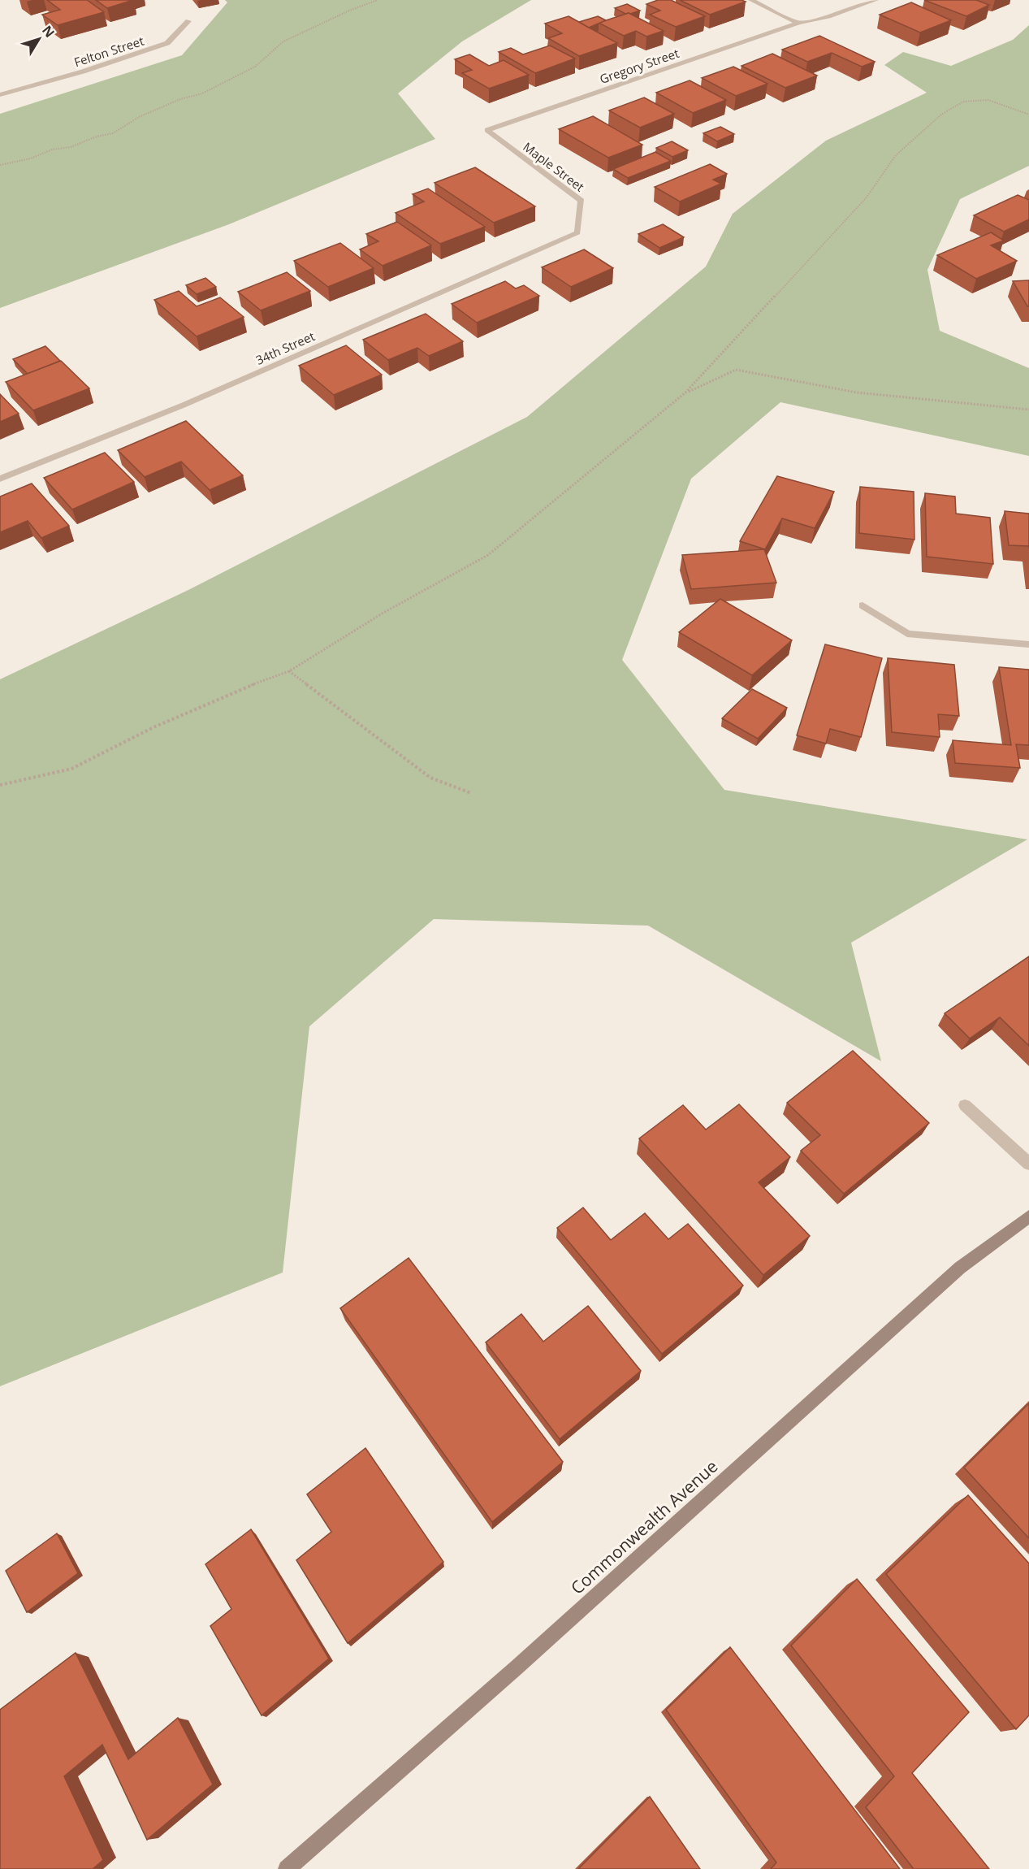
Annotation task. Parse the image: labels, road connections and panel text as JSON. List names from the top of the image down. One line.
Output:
{"streets":{"street":["Felton Street","Gregory Street","Maple Street","34th Street","Commonwealth Avenue"]},"crossings":[["Gregory Street","Maple Street"],["Maple Street","34th Street"]],"north":"top right"}
